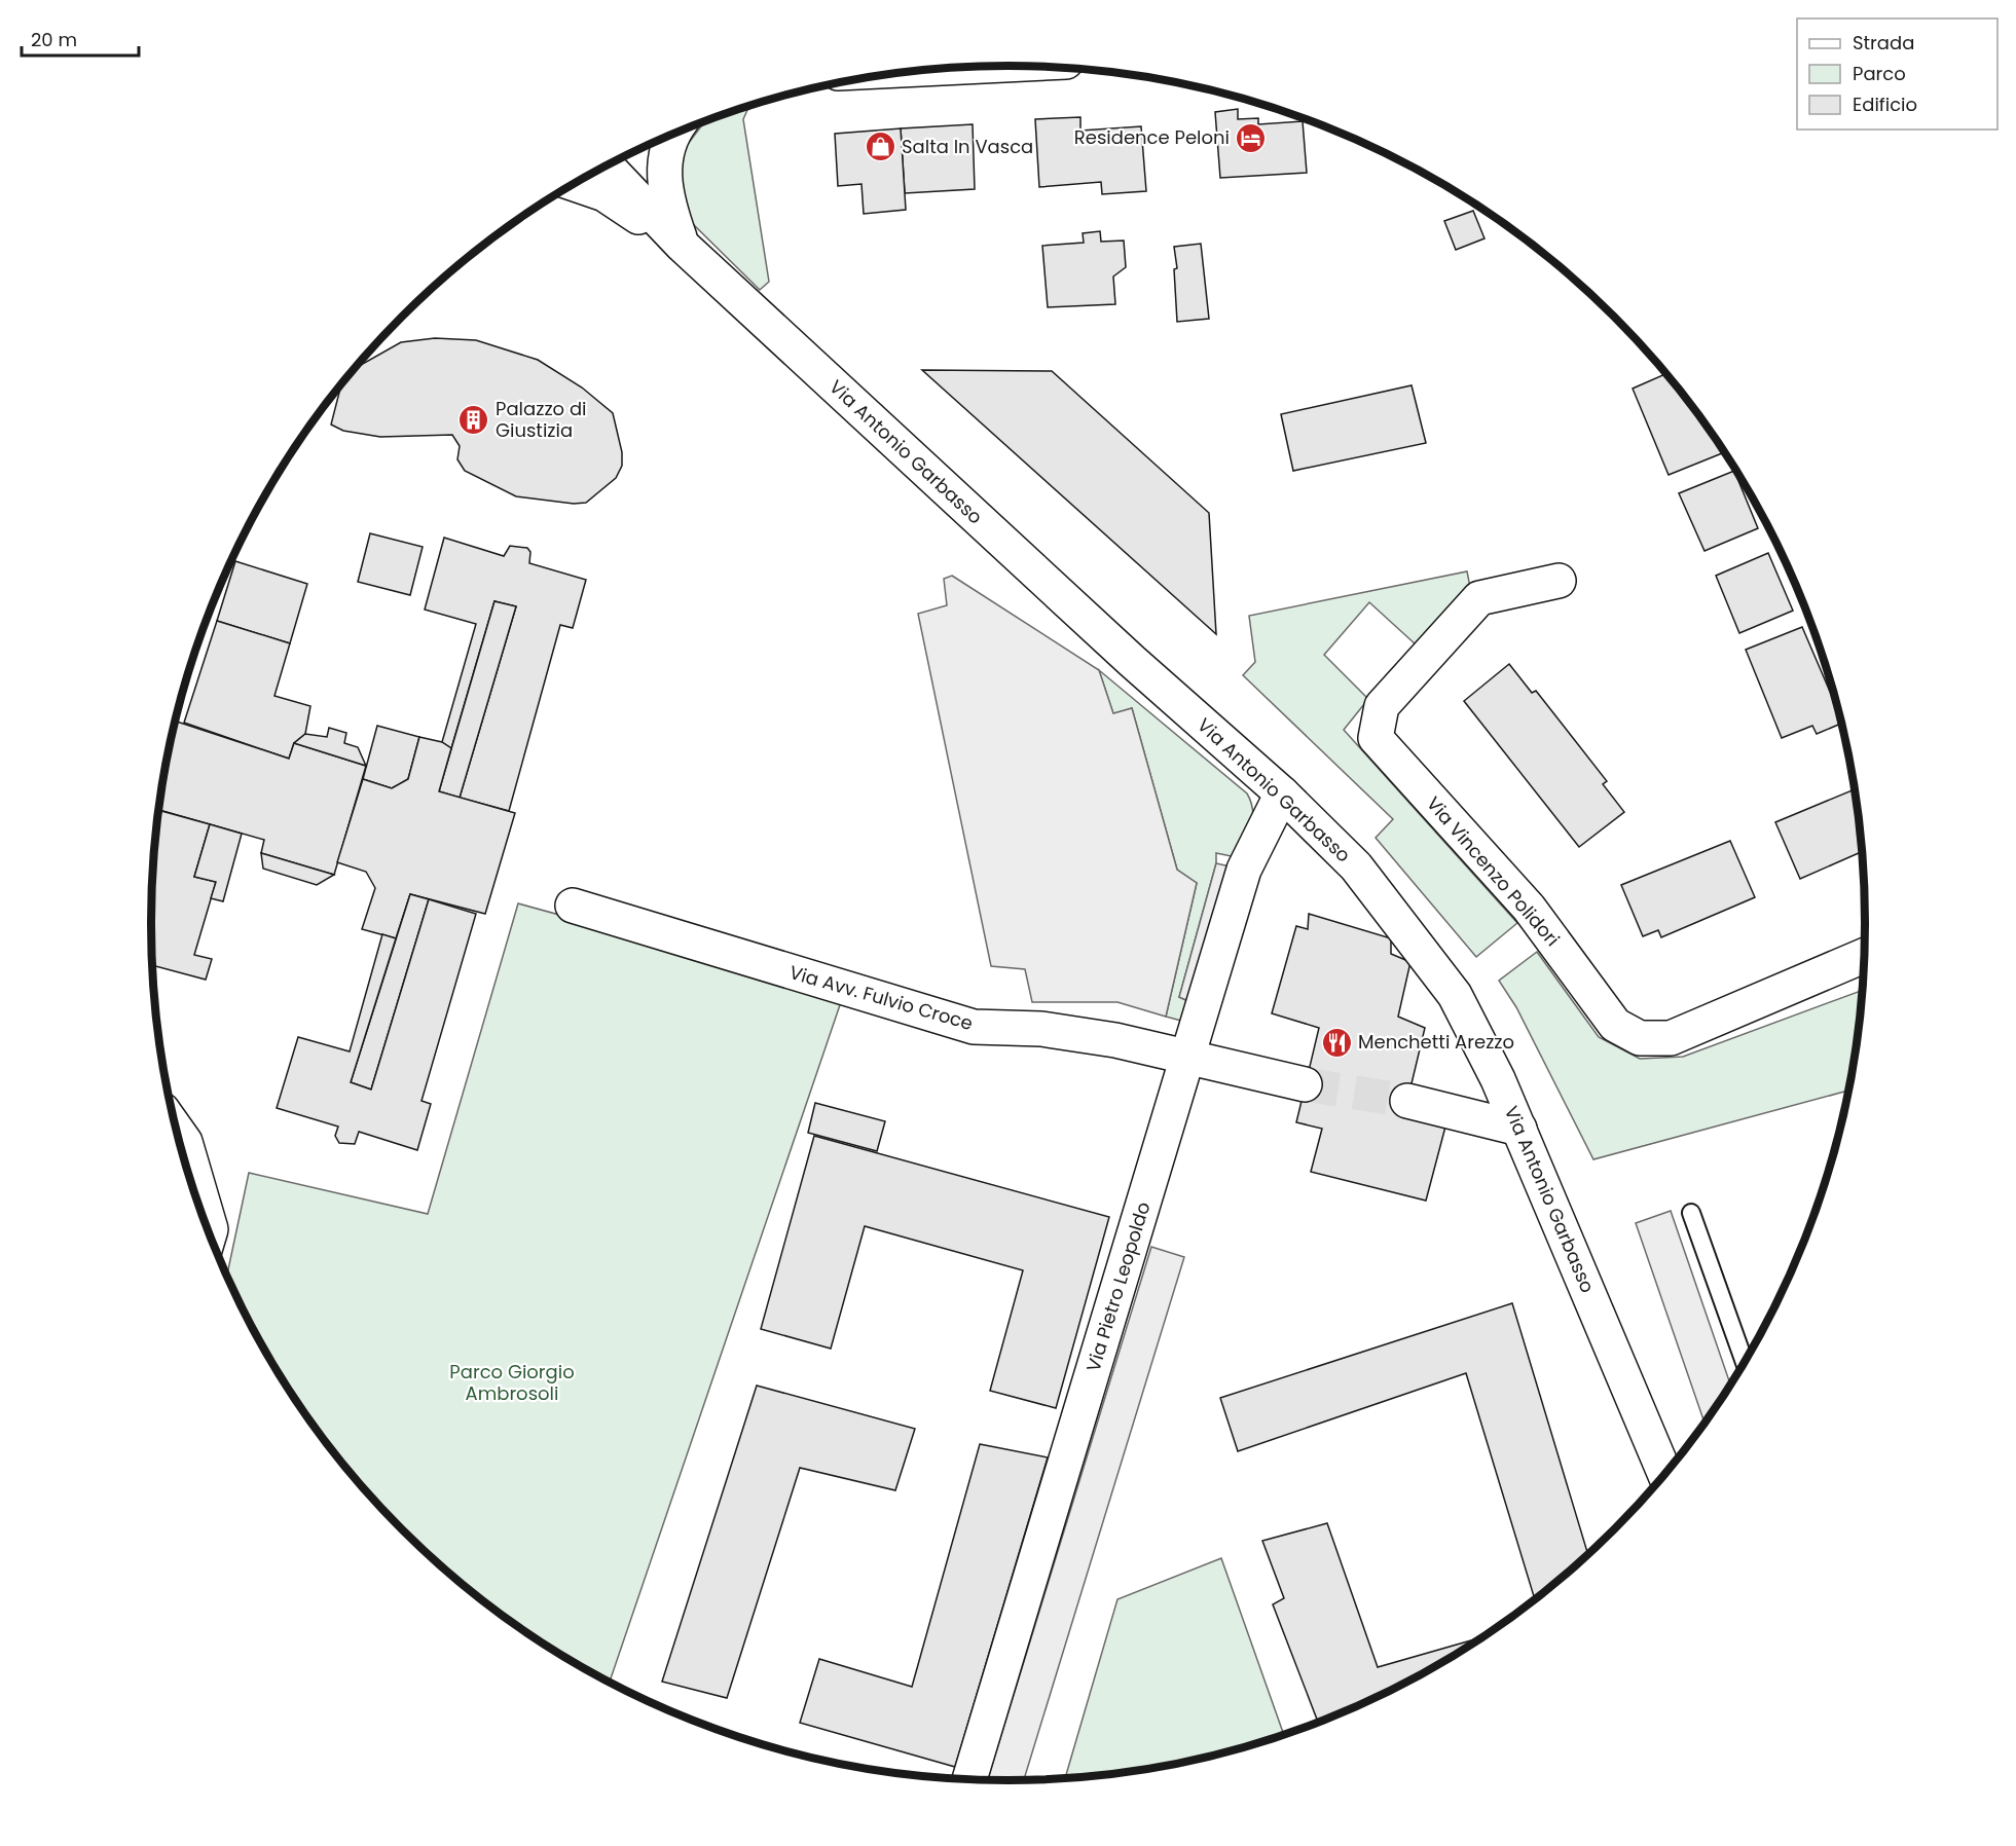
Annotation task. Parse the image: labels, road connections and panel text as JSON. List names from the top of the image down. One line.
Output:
{"streets":{"street":["Via Antonio Garbasso","Via Vincenzo Polidori","Via Avv. Fulvio Croce","Via Pietro Leopoldo"]},"crossings":[["Via Antonio Garbasso","Via Pietro Leopoldo"],["Via Avv. Fulvio Croce","Via Pietro Leopoldo"]],"parks":["Parco Giorgio Ambrosoli"],"places":{"hotel":["Residence Peloni"],"shop":["Salta In Vasca"],"building":["Palazzo di Giustizia"],"restaurant":["Menchetti Arezzo"]},"legend":["Strada","Parco","Edificio"],"scale_bar":"20 m"}
